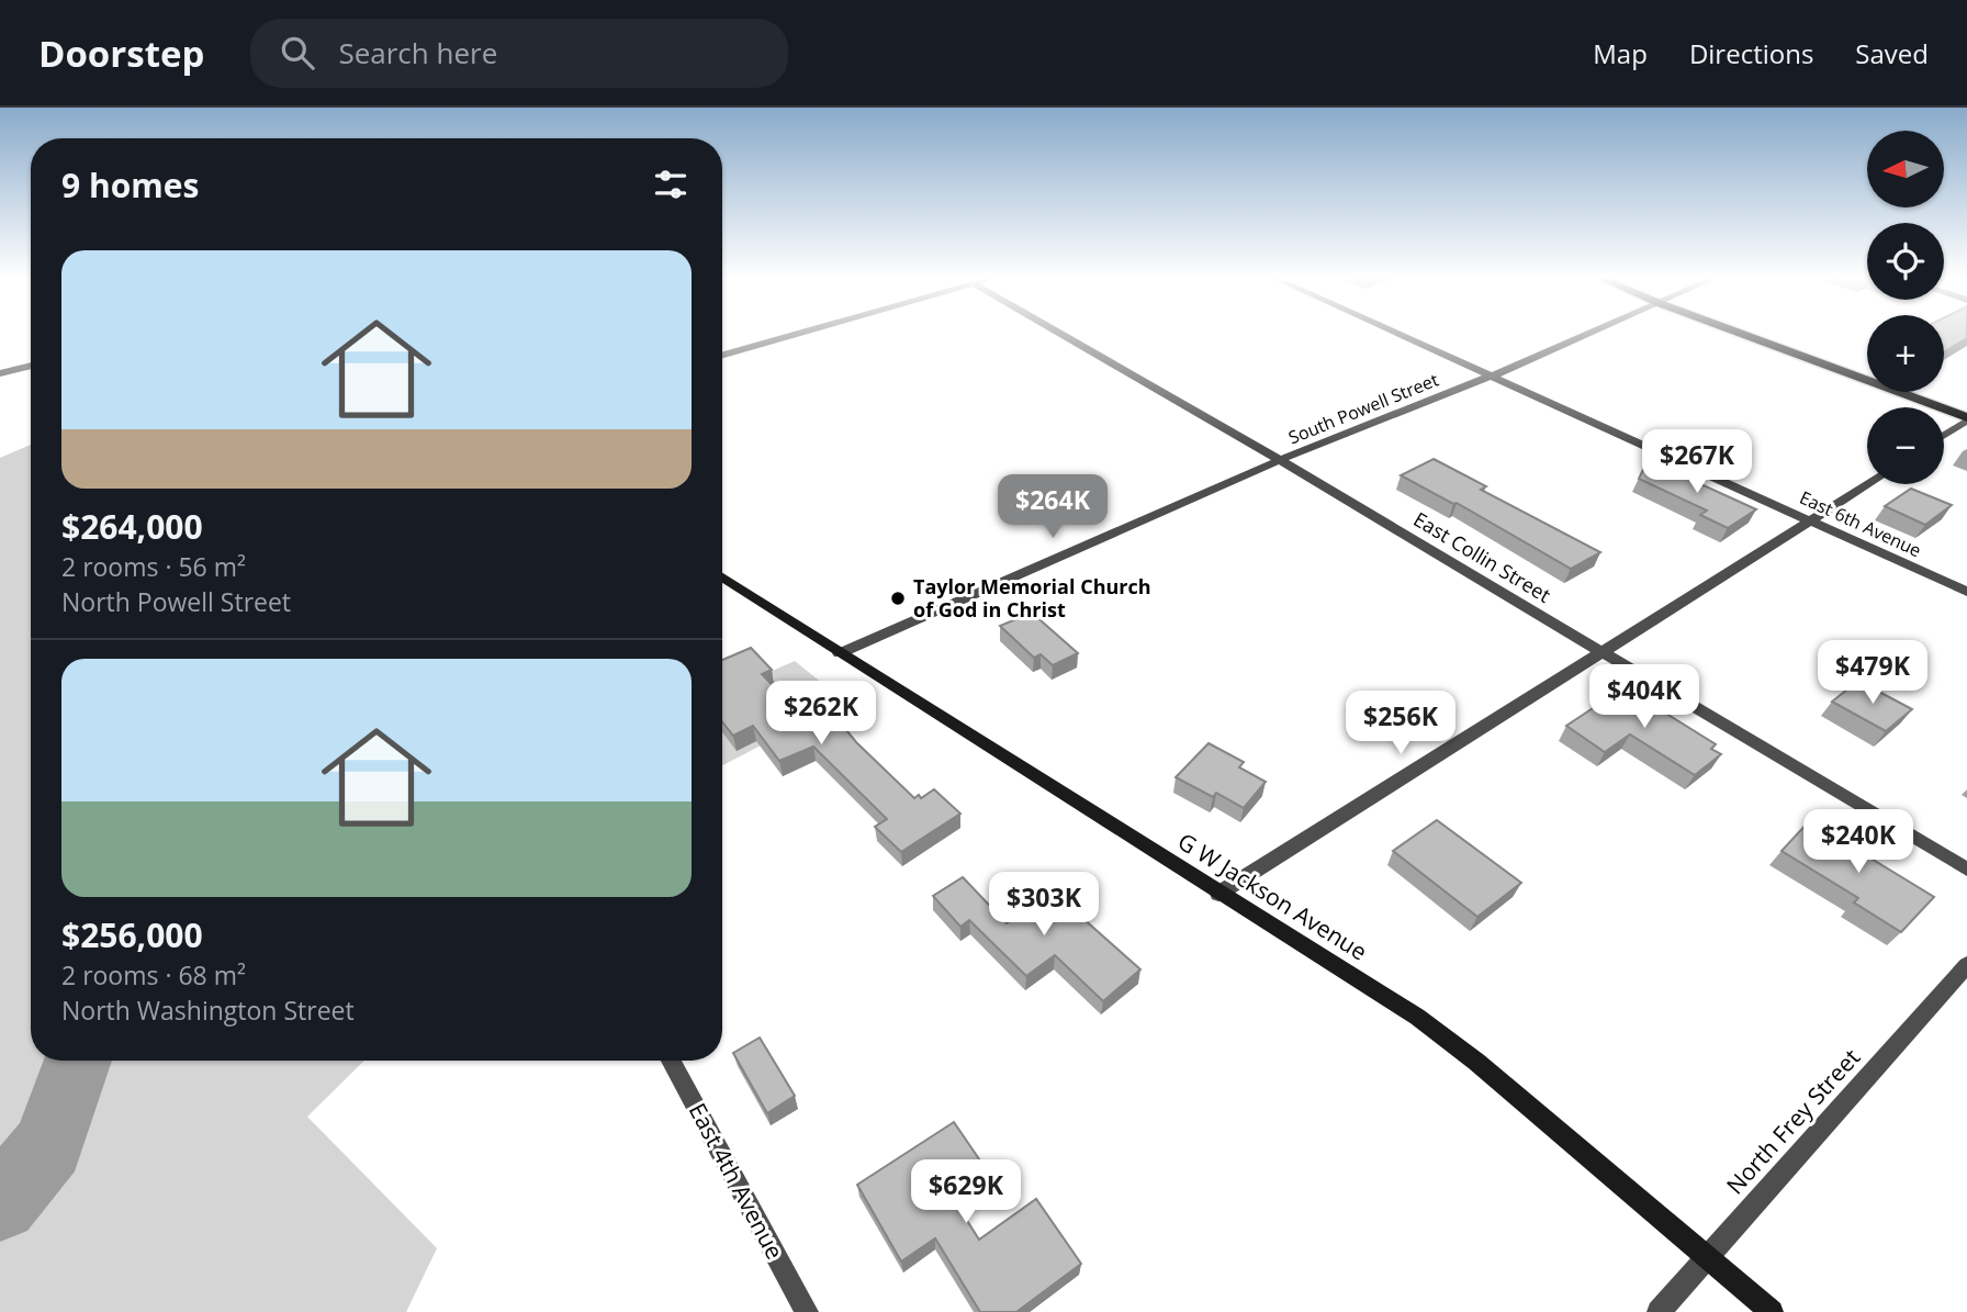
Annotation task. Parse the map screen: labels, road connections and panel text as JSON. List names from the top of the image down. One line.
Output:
{"streets":{"street":["South Powell Street","East 6th Avenue","East Collin Street","G W Jackson Avenue","North Frey Street","East 4th Avenue"]},"crossings":[["South Powell Street","East 6th Avenue"],["South Powell Street","East Collin Street"],["South Powell Street","G W Jackson Avenue"],["G W Jackson Avenue","North Frey Street"]],"places":["Taylor Memorial Church of God in Christ"],"north":"left","page":{"header":"Doorstep","search":"Search here","nav":["Map","Directions","Saved"],"map_buttons":["+","−"],"heading":"9 homes","list":[{"name":"$264,000","note":"2 rooms · 56 m² · North Powell Street"},{"name":"$256,000","note":"2 rooms · 68 m² · North Washington Street"}],"price":["$267K","$264K","$479K","$404K","$262K","$256K","$240K","$303K","$629K"]}}
